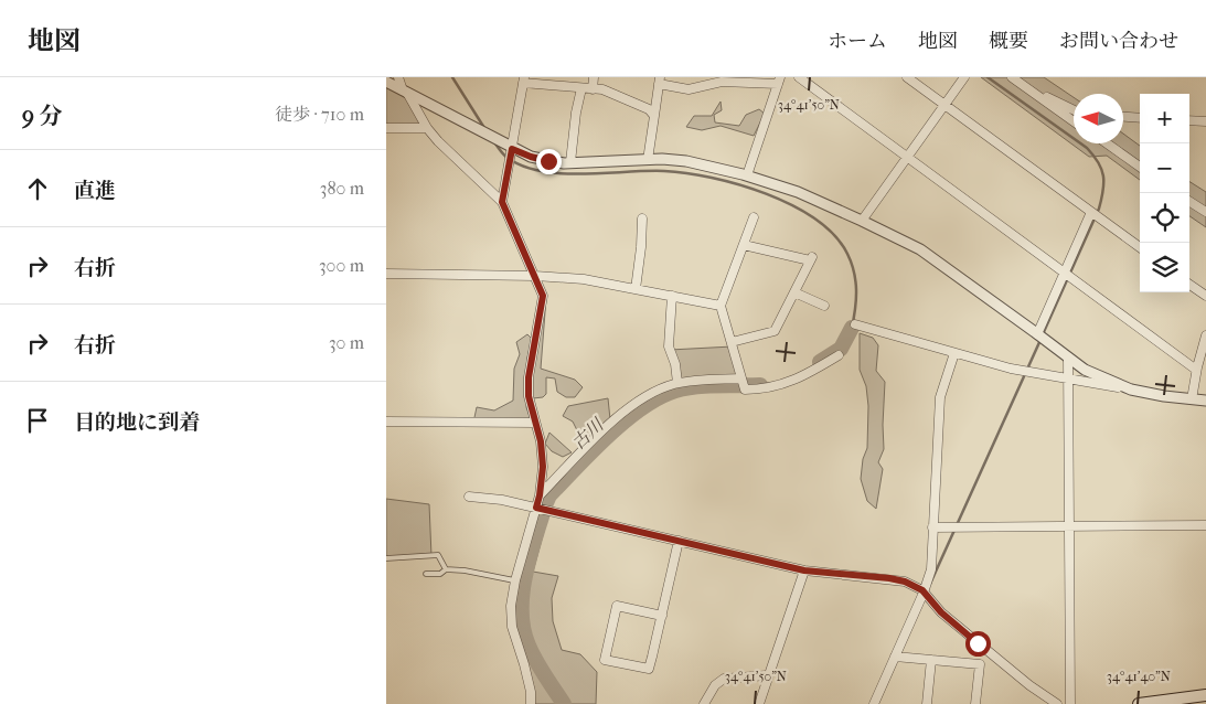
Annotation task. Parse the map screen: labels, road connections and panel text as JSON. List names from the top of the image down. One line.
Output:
{"water":["古川"],"north":"left","page":{"header":"地図","nav":["ホーム","地図","概要","お問い合わせ"],"heading":["9 分","徒歩 · 710 m"],"map_buttons":["+","−"],"list":[["直進","380 m"],["右折","300 m"],["右折","30 m"],"目的地に到着"]},"coordinates":["34°41'50\"N","34°41'40\"N"]}
